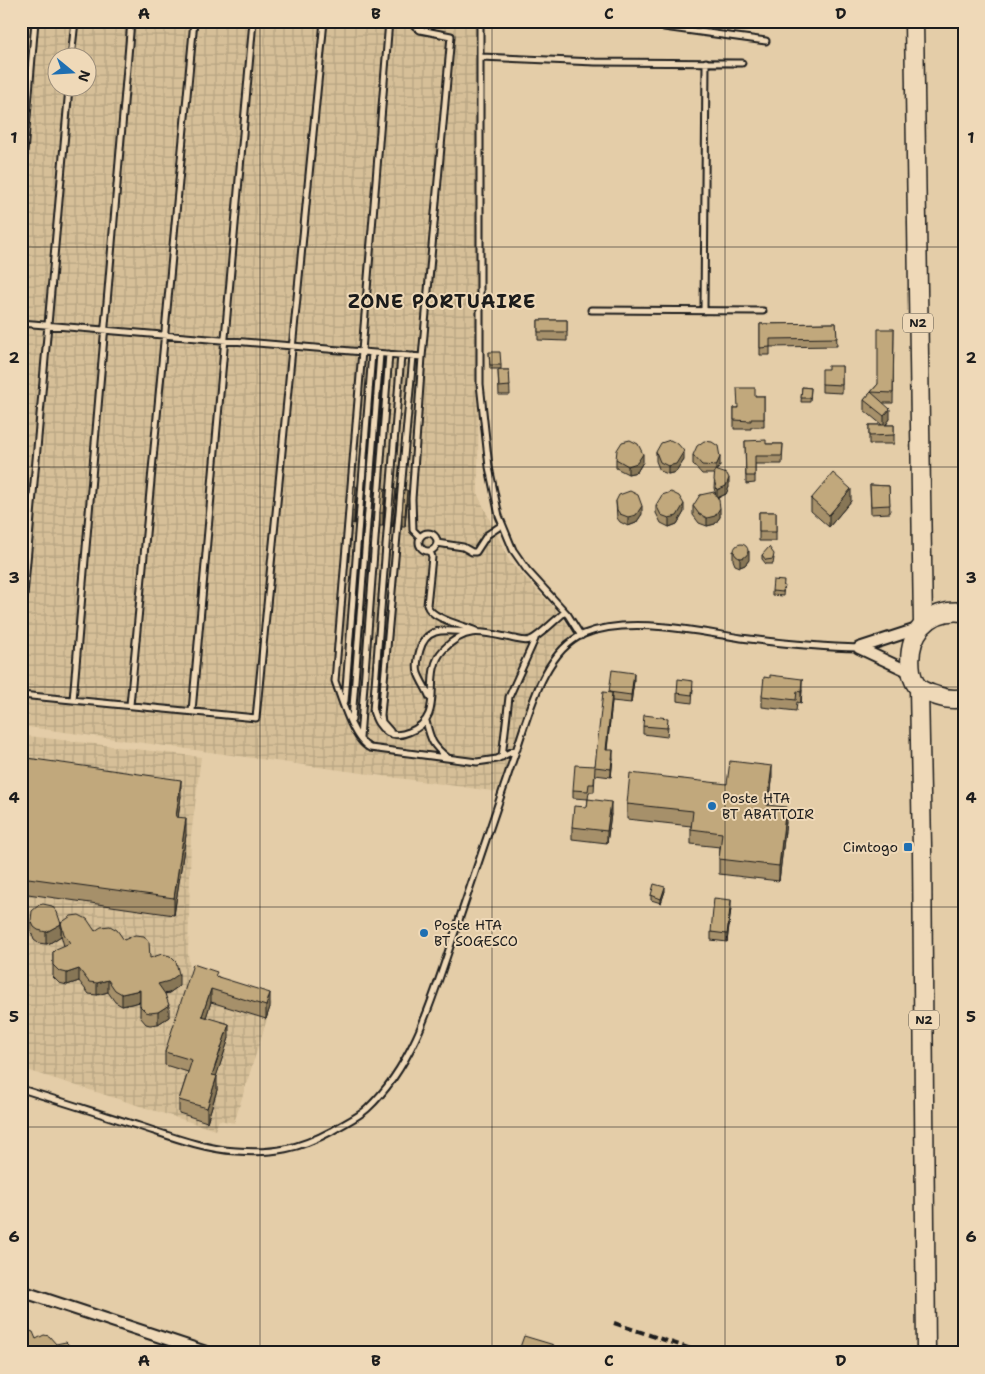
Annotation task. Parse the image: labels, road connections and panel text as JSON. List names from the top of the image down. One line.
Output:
{"streets":{"highway":["N2"]},"districts":["ZONE PORTUAIRE"],"places":{"other":["Poste HTA BT ABATTOIR","Poste HTA BT SOGESCO"],"transit":["Cimtogo"]},"north":"right","grid":{"columns":["A","B","C","D"],"rows":["1","2","3","4","5","6"]}}
